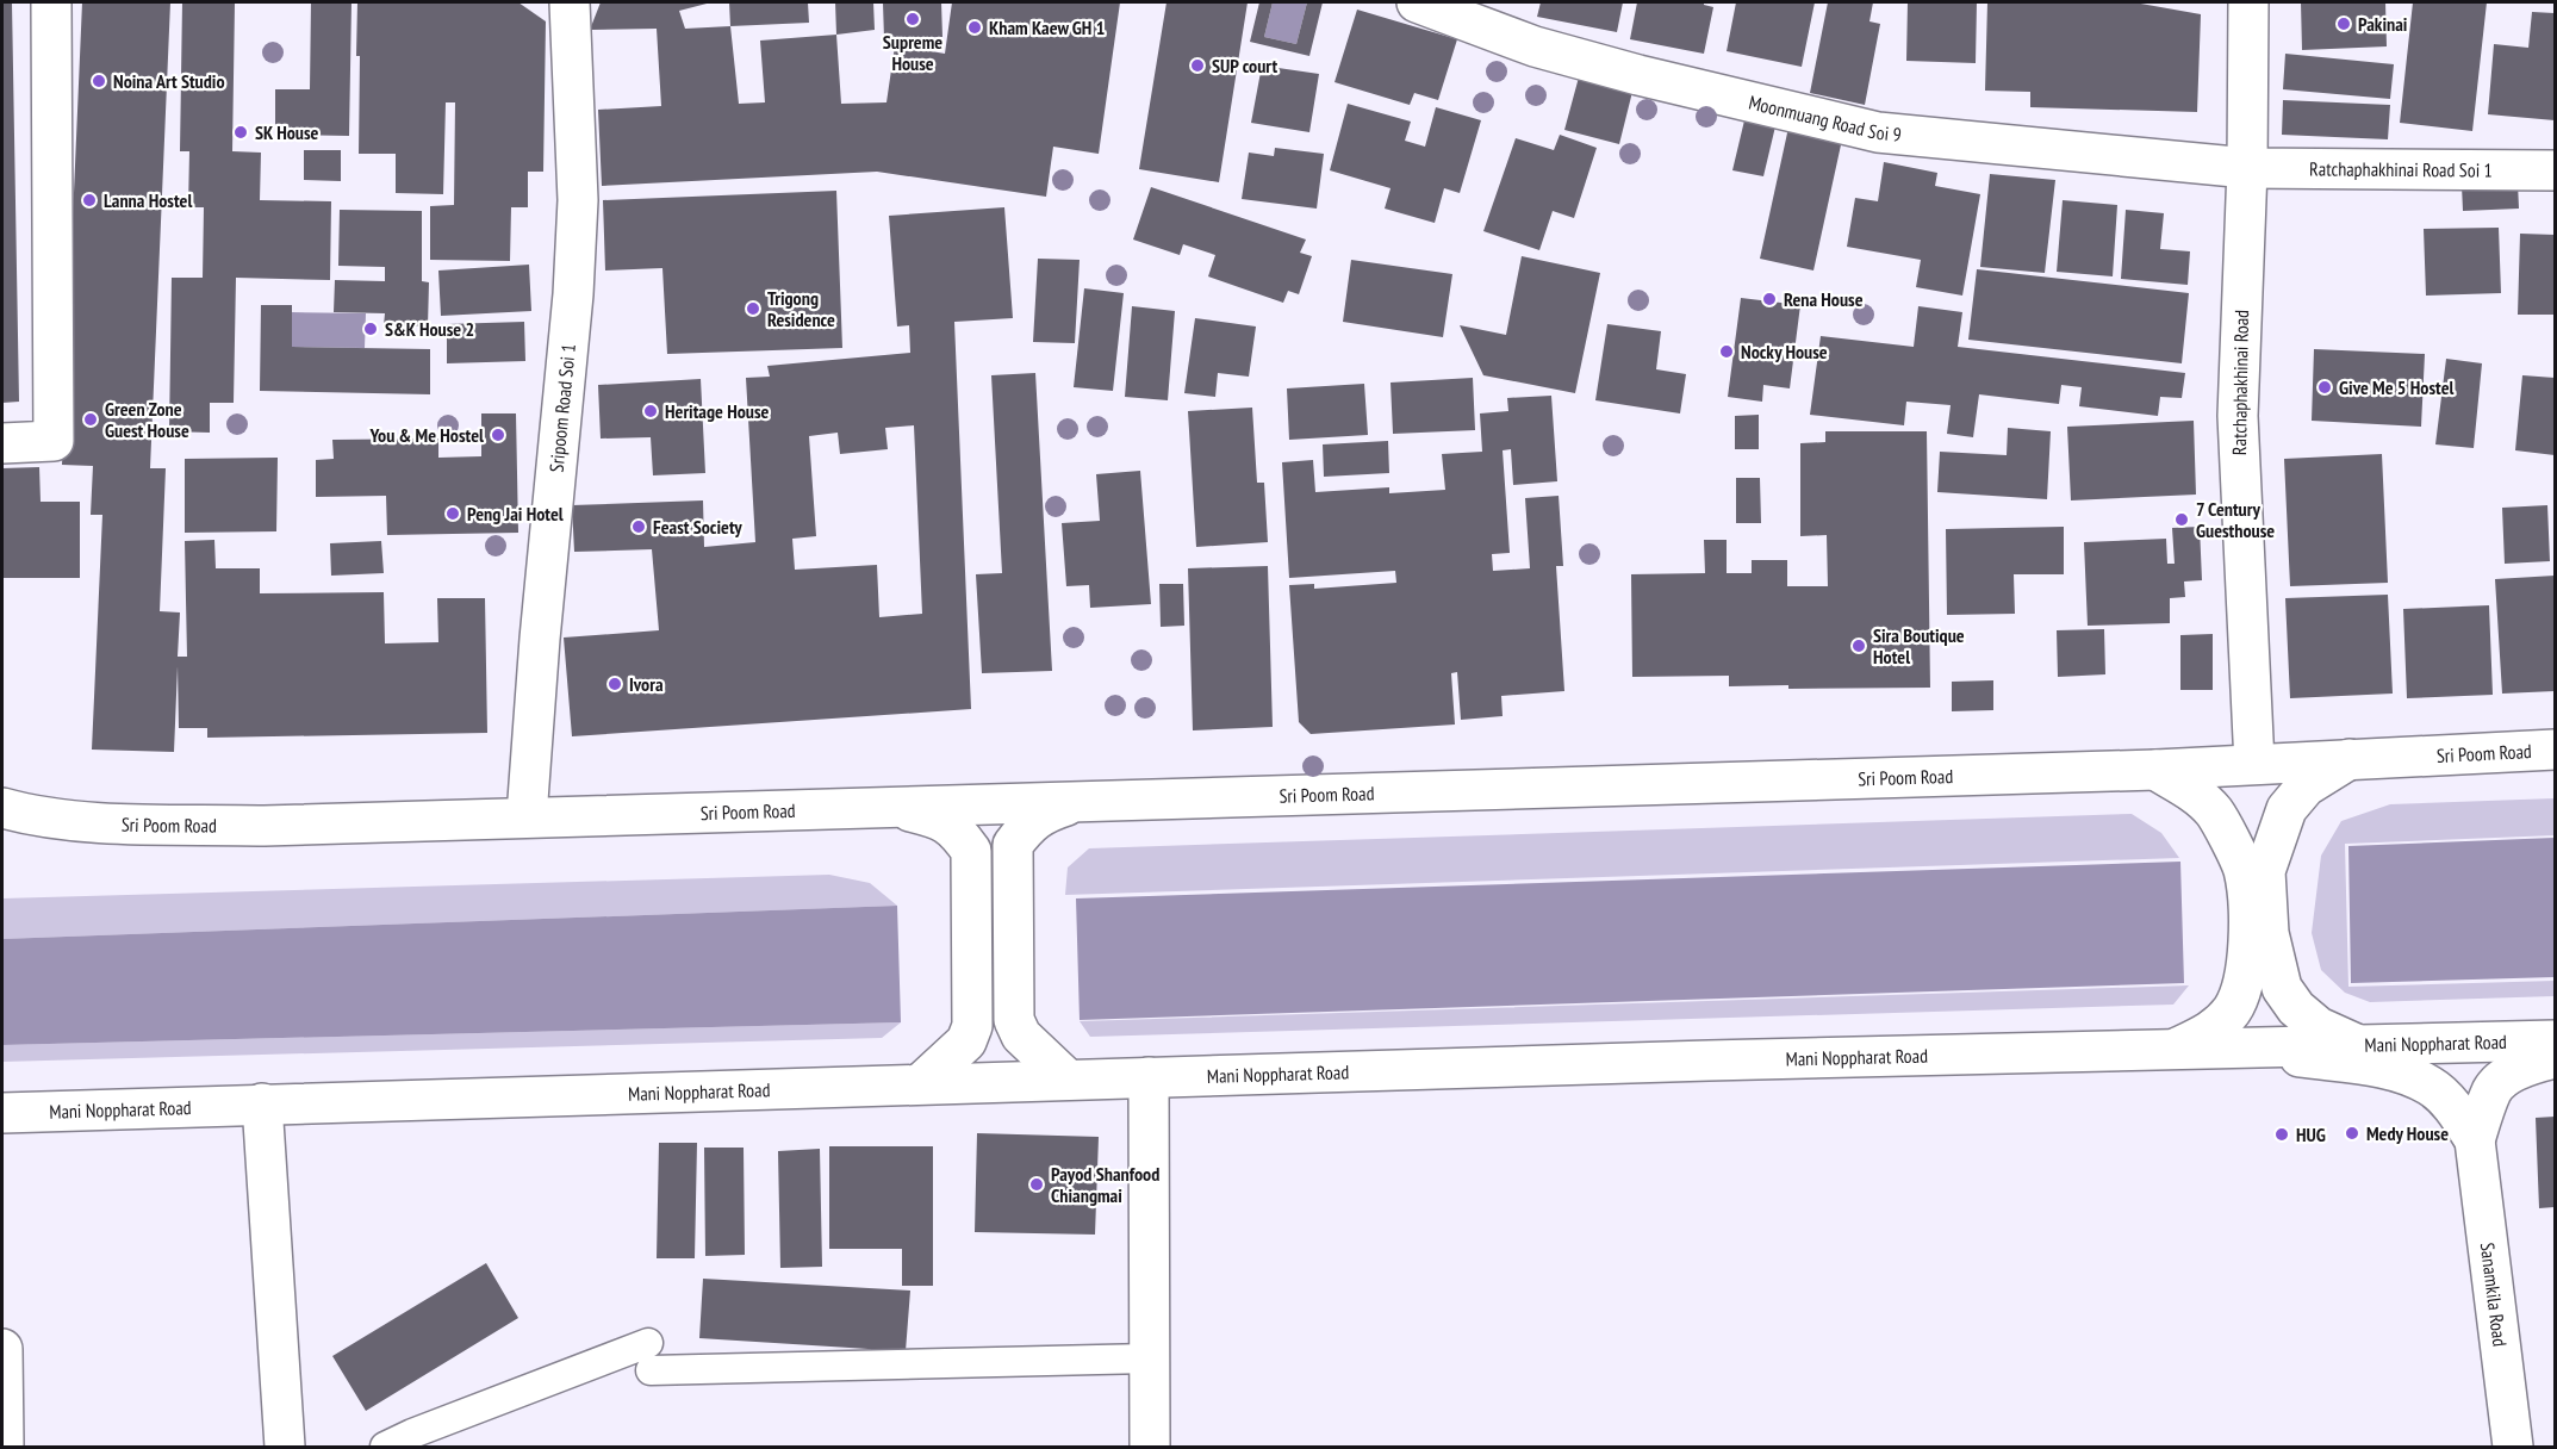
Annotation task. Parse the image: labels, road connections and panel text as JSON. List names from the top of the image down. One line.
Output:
{"streets":{"main road":["Moonmuang Road Soi 9","Ratchaphakhinai Road Soi 1","Ratchaphakhinai Road","Sripoom Road Soi 1","Sri Poom Road","Mani Noppharat Road","Sanamkila Road"]},"crossings":[["Moonmuang Road Soi 9","Ratchaphakhinai Road Soi 1"],["Moonmuang Road Soi 9","Ratchaphakhinai Road"],["Ratchaphakhinai Road Soi 1","Ratchaphakhinai Road"],["Ratchaphakhinai Road","Sri Poom Road"],["Sripoom Road Soi 1","Sri Poom Road"],["Mani Noppharat Road","Sanamkila Road"]],"places":["Supreme House","Pakinai","Kham Kaew GH 1","SUP court","Noina Art Studio","SK House","Lanna Hostel","Rena House","Trigong Residence","S&K House 2","Nocky House","Give Me 5 Hostel","Heritage House","Green Zone Guest House","You & Me Hostel","Peng Jai Hotel","7 Century Guesthouse","Feast Society","Sira Boutique Hotel","Ivora","Medy House","HUG","Payod Shanfood Chiangmai"]}
